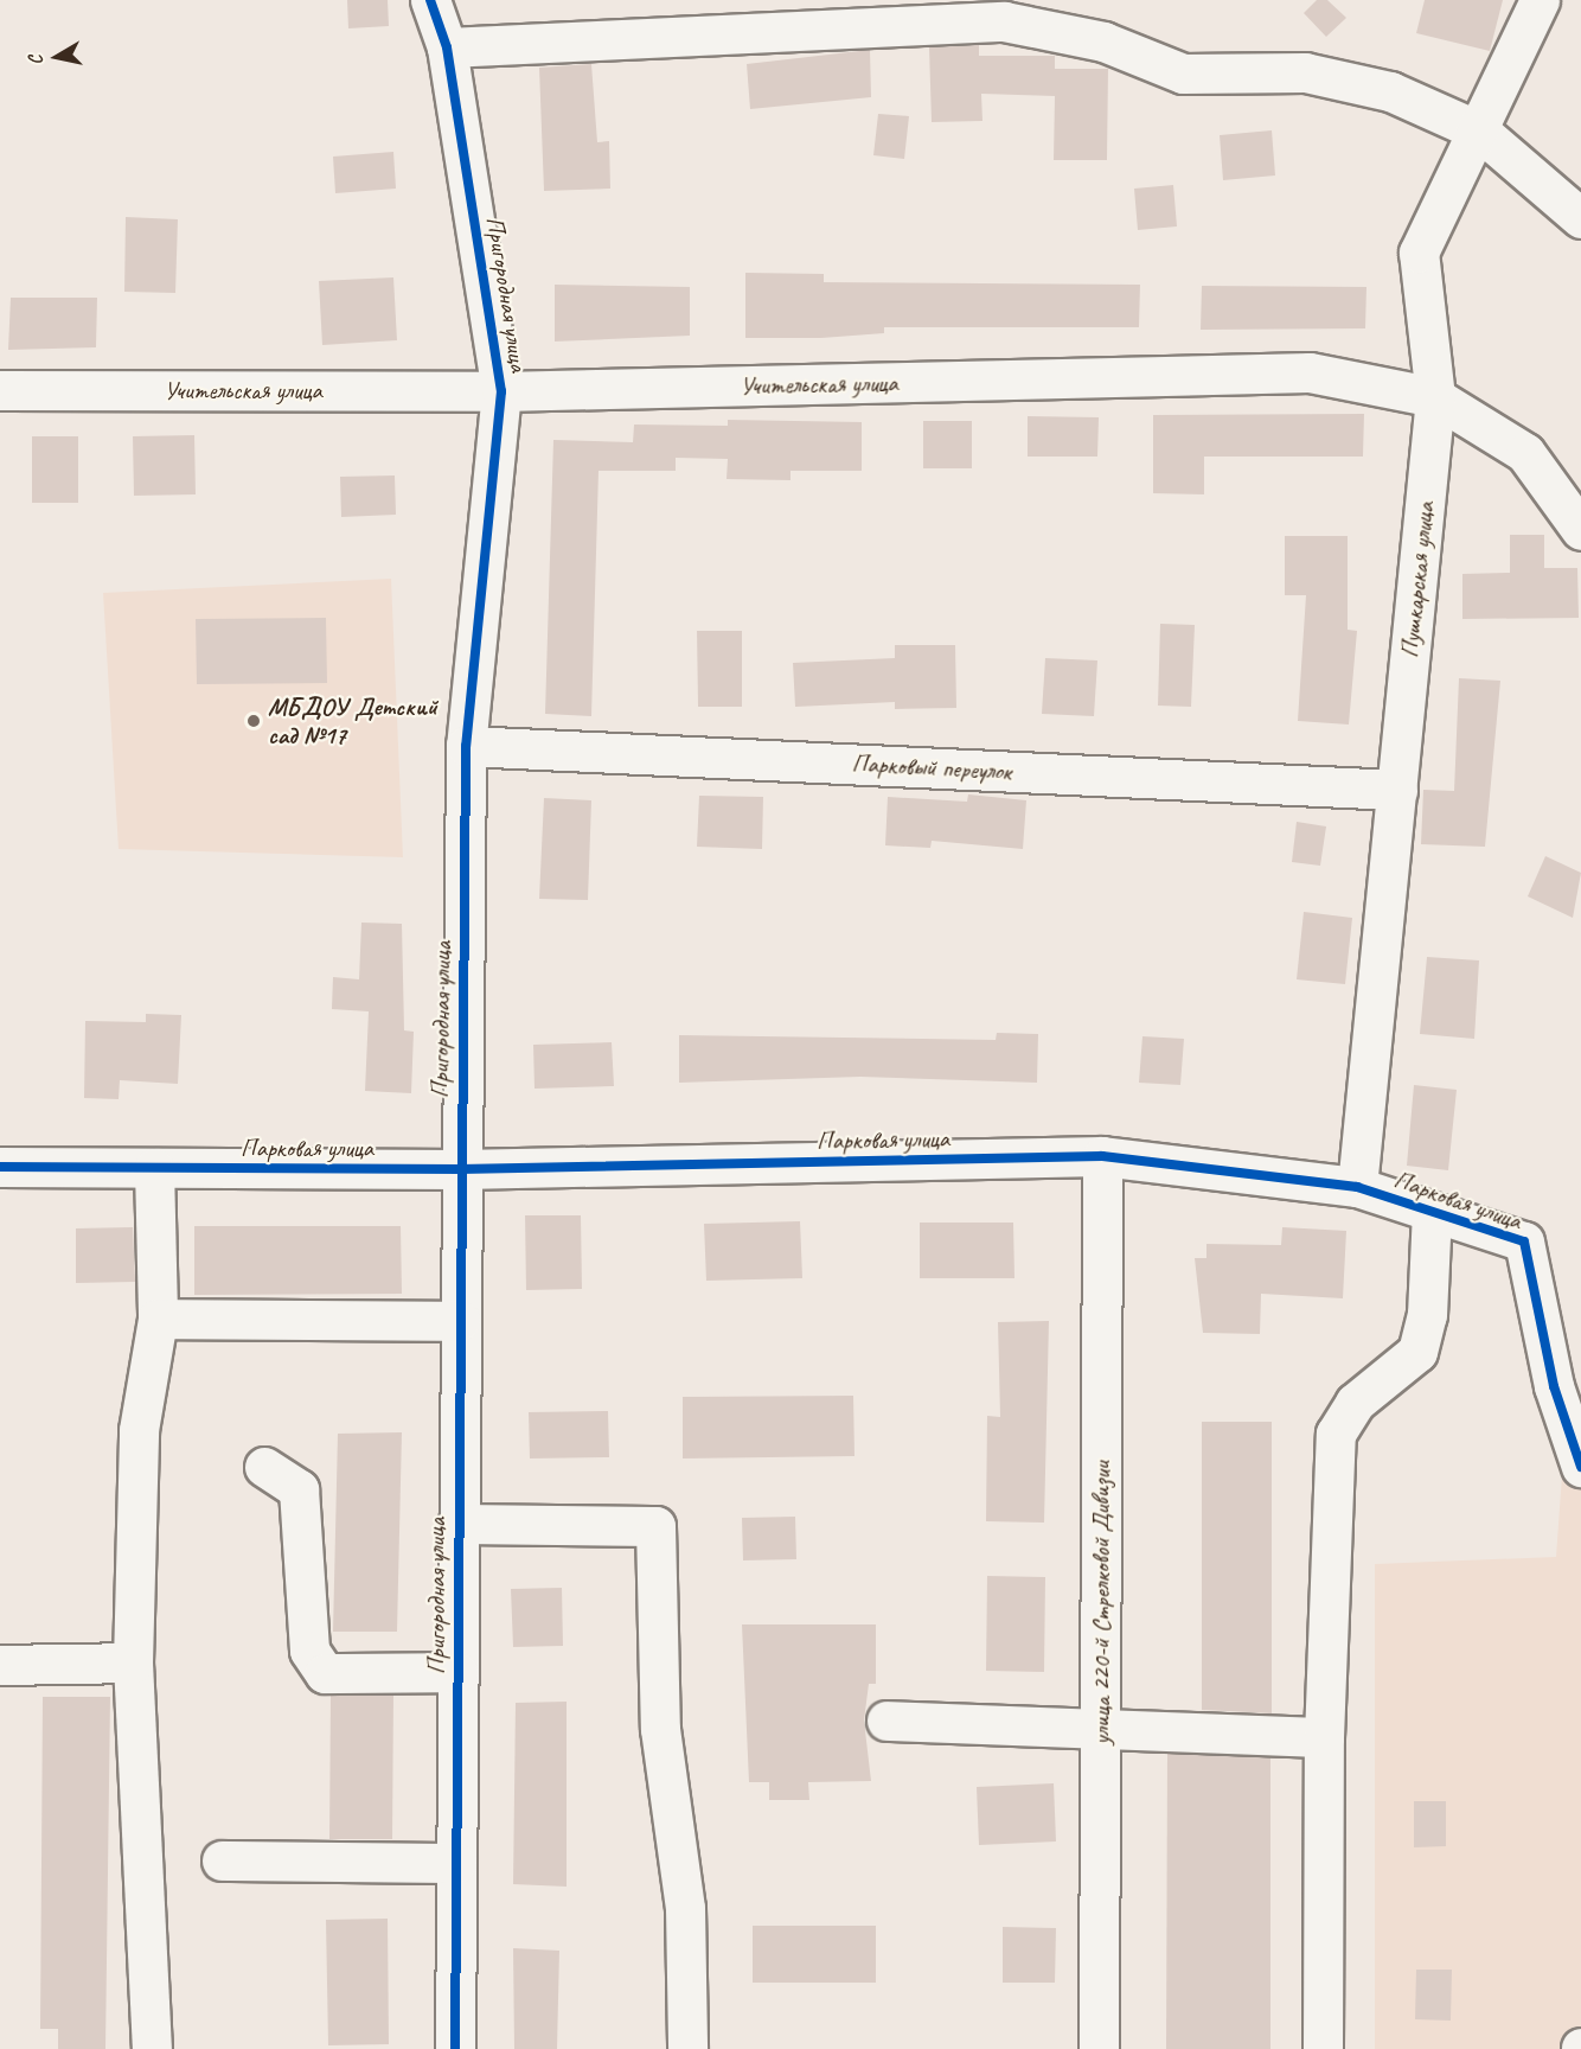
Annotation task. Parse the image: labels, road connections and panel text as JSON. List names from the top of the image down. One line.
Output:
{"streets":{"street":["Пригородная улица","Учительская улица","Пушкарская улица","Парковый переулок","Парковая улица","улица 220-й Стрелковой Дивизии"]},"crossings":[["Пригородная улица","Учительская улица"],["Пригородная улица","Парковый переулок"],["Пригородная улица","Парковая улица"],["Учительская улица","Пушкарская улица"],["Пушкарская улица","Парковый переулок"],["Пушкарская улица","Парковая улица"],["Парковая улица","улица 220-й Стрелковой Дивизии"]],"places":["МБДОУ Детский сад №17"],"north":"left"}
